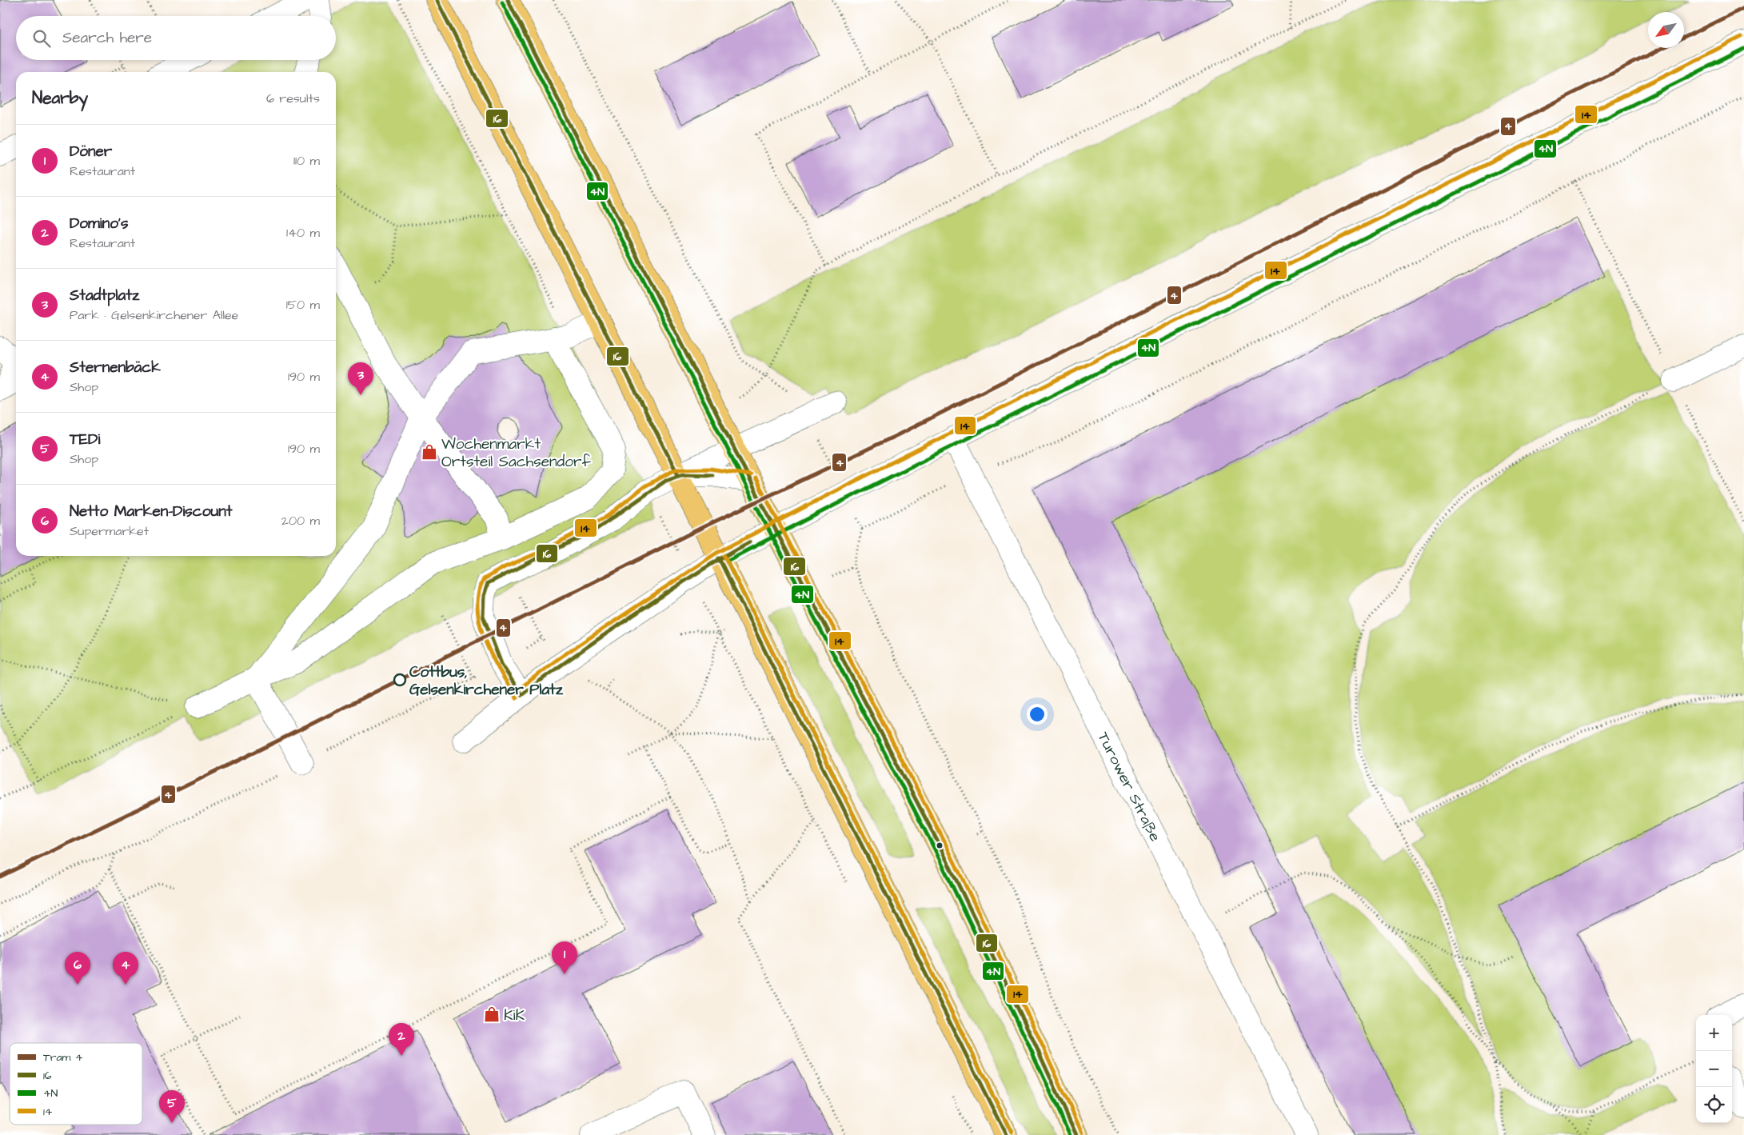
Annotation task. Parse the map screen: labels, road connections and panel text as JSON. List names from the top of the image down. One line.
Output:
{"streets":{"street":["Turower Straße"]},"places":{"shop":["Wochenmarkt Ortsteil Sachsendorf","KiK"],"other":["Cottbus, Gelsenkirchener Platz"]},"lines":["transit line 16","transit line 4N","tram line 4","transit line 14"],"legend":["Tram 4","16","4N","14"],"north":"bottom left","page":{"search":"Search here","heading":["Nearby","6 results"],"list":[{"mark":"1","name":"Döner","note":"Restaurant","value":"110 m"},{"mark":"2","name":"Domino's","note":"Restaurant","value":"140 m"},{"mark":"3","name":"Stadtplatz","note":"Park · Gelsenkirchener Allee","value":"150 m"},{"mark":"4","name":"Sternenbäck","note":"Shop","value":"190 m"},{"mark":"5","name":"TEDi","note":"Shop","value":"190 m"},{"mark":"6","name":"Netto Marken-Discount","note":"Supermarket","value":"200 m"}],"pins":["3","1","4","6","2","5"],"map_buttons":["+","−"]}}
